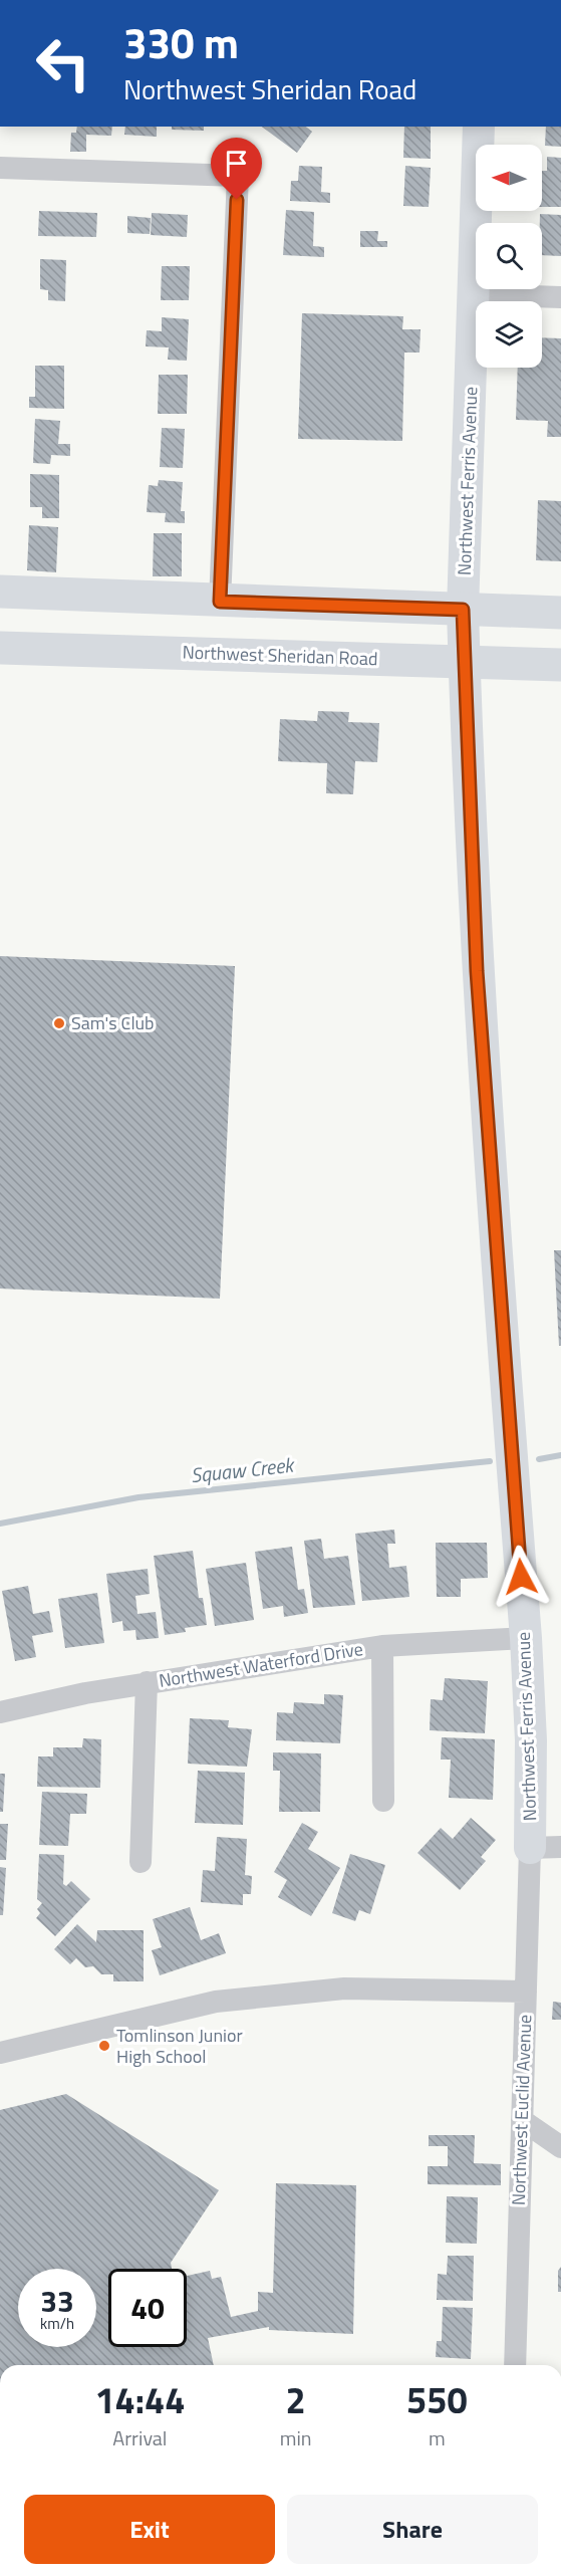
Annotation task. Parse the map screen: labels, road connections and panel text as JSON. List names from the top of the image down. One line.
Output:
{"streets":{"main road":["Northwest Sheridan Road"],"street":["Northwest Ferris Avenue","Northwest Waterford Drive","Northwest Euclid Avenue"]},"crossings":[["Northwest Ferris Avenue","Northwest Sheridan Road"],["Northwest Ferris Avenue","Northwest Waterford Drive"],["Northwest Ferris Avenue","Northwest Euclid Avenue"]],"water":["Squaw Creek"],"places":["Sam's Club","Tomlinson Junior High School"],"north":"left","page":{"turn":["330 m","Northwest Sheridan Road"],"speed":"33 km/h","limit":"40","eta":["14:44","Arrival","2","min","550","m"],"buttons":["Exit","Share"]}}
